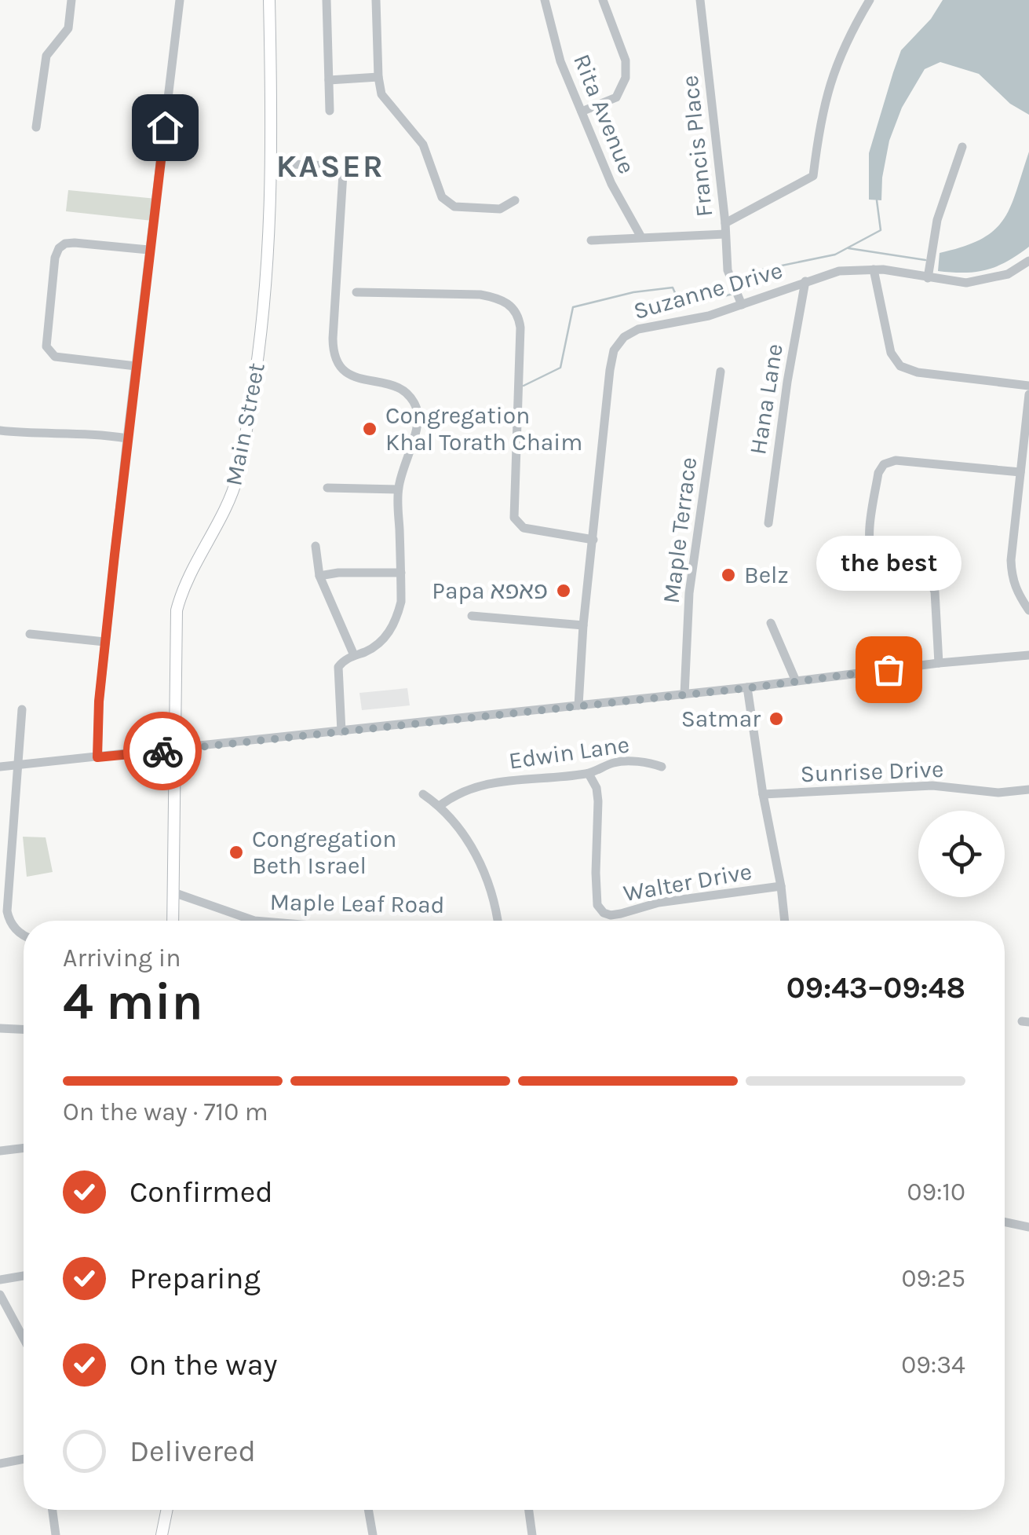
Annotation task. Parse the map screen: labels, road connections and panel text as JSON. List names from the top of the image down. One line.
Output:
{"streets":{"main road":["Main Street"],"street":["Rita Avenue","Francis Place","Suzanne Drive","Hana Lane","Maple Terrace","Edwin Lane","Sunrise Drive","Walter Drive","Maple Leaf Road"]},"crossings":[["Francis Place","Suzanne Drive"],["Suzanne Drive","Hana Lane"],["Main Street","Maple Leaf Road"],["Edwin Lane","Walter Drive"]],"districts":["KASER"],"places":["Congregation Khal Torath Chaim","Belz","Papa פאפא","the best","Satmar","Congregation Beth Israel"],"page":{"bubble":"the best","heading":["4 min","Arriving in","09:43–09:48"],"bar":"On the way · 710 m","list":[["Confirmed","09:10"],["Preparing","09:25"],["On the way","09:34"],"Delivered"]}}
